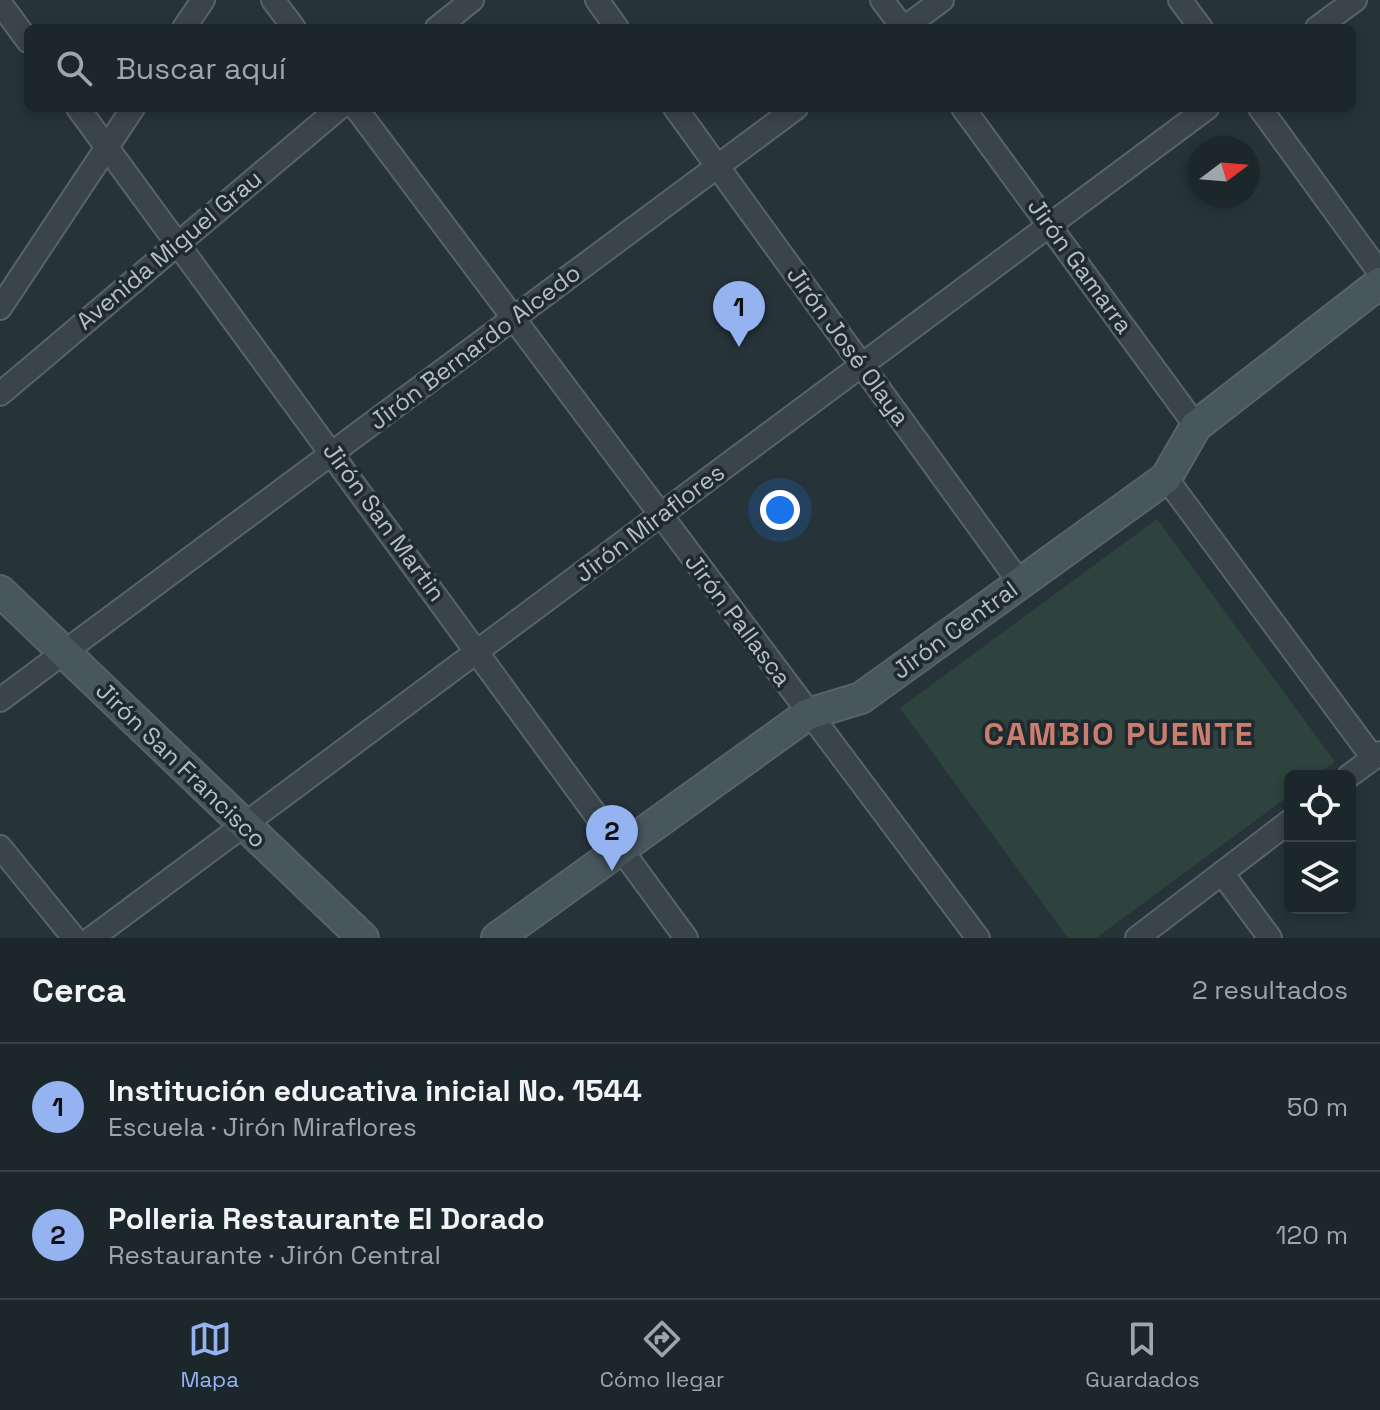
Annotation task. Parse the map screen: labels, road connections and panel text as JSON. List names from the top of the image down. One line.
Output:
{"streets":{"street":["Avenida Miguel Grau","Jirón Gamarra","Jirón José Olaya","Jirón Bernardo Alcedo","Jirón San Martin","Jirón Miraflores","Jirón Pallasca","Jirón Central","Jirón San Francisco"]},"crossings":[["Avenida Miguel Grau","Jirón San Martin"],["Jirón Gamarra","Jirón Miraflores"],["Jirón Gamarra","Jirón Central"],["Jirón José Olaya","Jirón Bernardo Alcedo"],["Jirón José Olaya","Jirón Miraflores"],["Jirón José Olaya","Jirón Central"],["Jirón Bernardo Alcedo","Jirón San Martin"],["Jirón Bernardo Alcedo","Jirón Pallasca"],["Jirón Bernardo Alcedo","Jirón San Francisco"],["Jirón San Martin","Jirón Miraflores"],["Jirón San Martin","Jirón Central"],["Jirón Miraflores","Jirón Pallasca"],["Jirón Miraflores","Jirón San Francisco"],["Jirón Pallasca","Jirón Central"]],"districts":["CAMBIO PUENTE"],"north":"right","page":{"search":"Buscar aquí","pins":["1","2"],"heading":["Cerca","2 resultados"],"list":[{"mark":"1","name":"Institución educativa inicial No. 1544","note":"Escuela · Jirón Miraflores","value":"50 m"},{"mark":"2","name":"Polleria Restaurante El Dorado","note":"Restaurante · Jirón Central","value":"120 m"}],"nav":["Mapa","Cómo llegar","Guardados"]}}
